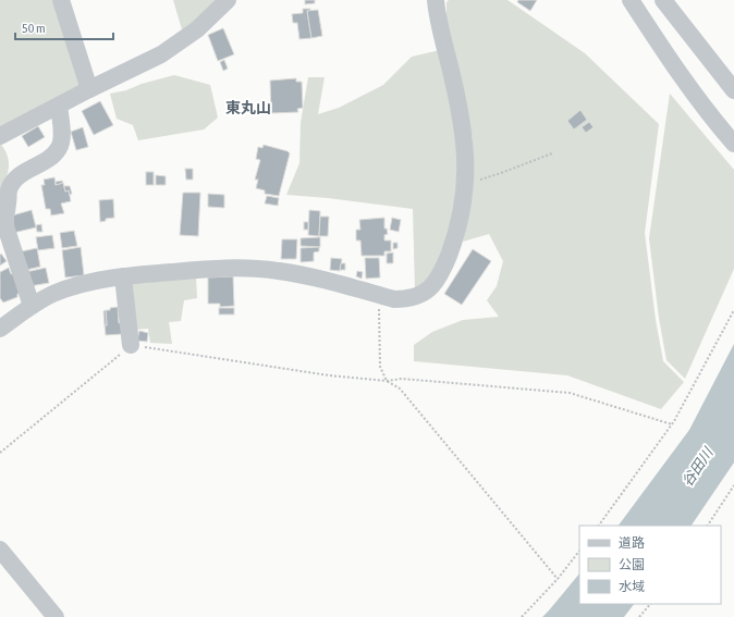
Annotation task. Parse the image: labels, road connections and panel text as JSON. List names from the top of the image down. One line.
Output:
{"districts":["東丸山"],"water":["谷田川"],"legend":["道路","公園","水域"],"scale_bar":"50 m"}
